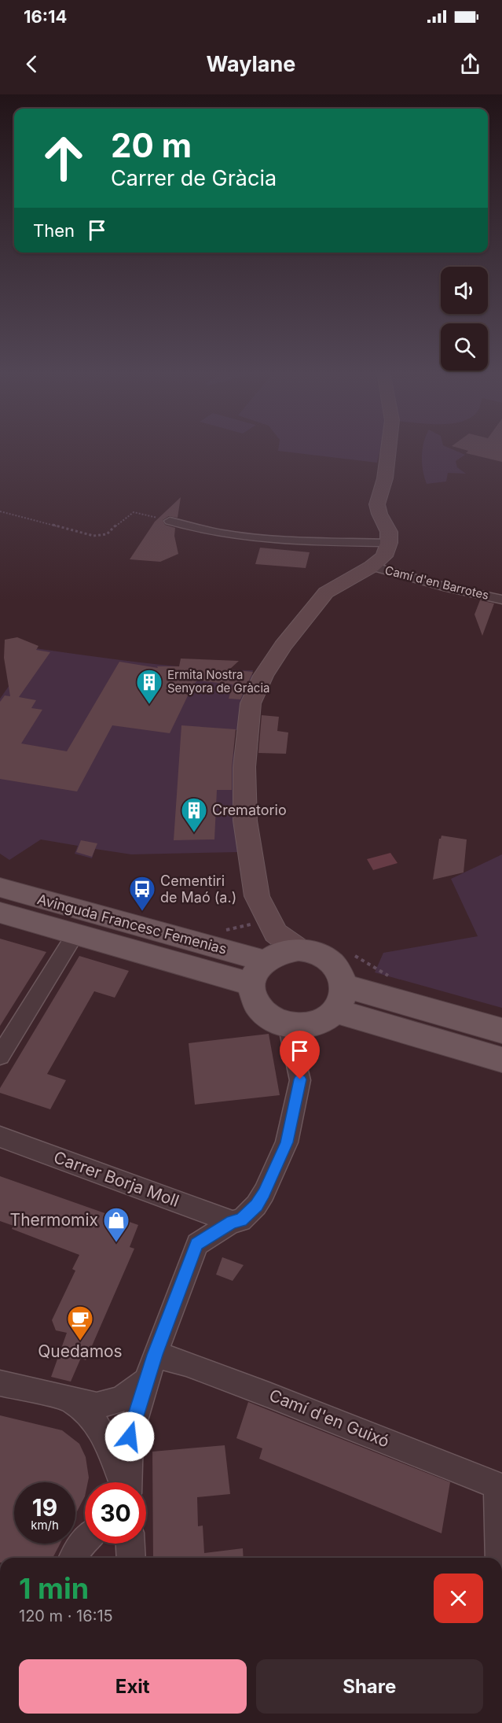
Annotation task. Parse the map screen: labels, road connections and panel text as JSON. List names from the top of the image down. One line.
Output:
{"streets":{"main road":["Avinguda Francesc Femenias"],"street":["Camí d'en Barrotes","Carrer Borja Moll","Camí d'en Guixó"]},"places":{"building":["Ermita Nostra Senyora de Gràcia","Crematorio"],"bus stop":["Cementiri de Maó (a.)"],"shop":["Thermomix"],"cafe":["Quedamos"]},"page":{"status":"16:14","header":"Waylane","turn":["20 m","Carrer de Gràcia"],"then":"Then","speed":"19 km/h","limit":"30","heading":["1 min","120 m · 16:15"],"buttons":["Exit","Share"]}}
